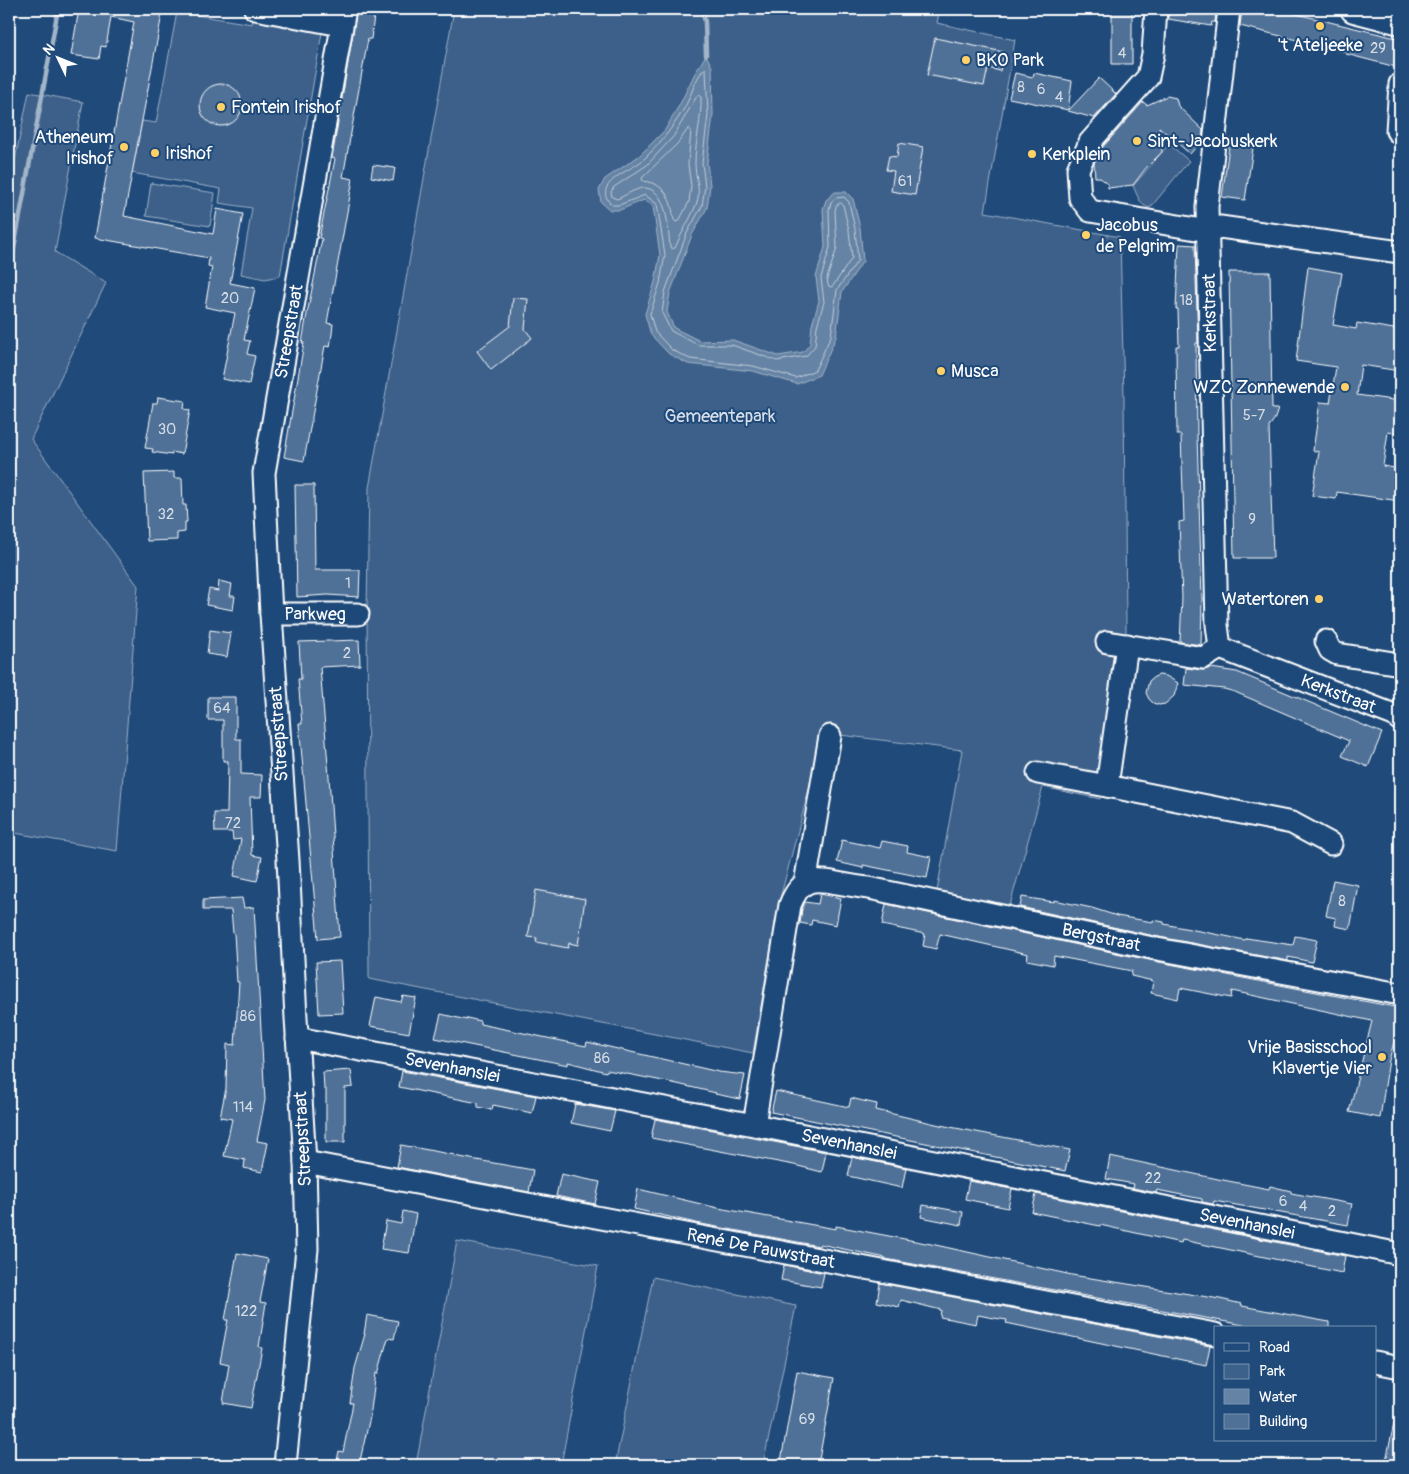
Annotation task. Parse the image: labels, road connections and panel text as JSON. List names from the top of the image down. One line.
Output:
{"streets":{"street":["Kerkstraat","Streepstraat","Parkweg","Bergstraat","Sevenhanslei","René De Pauwstraat"]},"crossings":[["Streepstraat","Parkweg"],["Streepstraat","Sevenhanslei"],["Streepstraat","René De Pauwstraat"]],"parks":["Gemeentepark"],"places":["'t Ateljeeke","BKO Park","Fontein Irishof","Sint-Jacobuskerk","Atheneum Irishof","Irishof","Kerkplein","Jacobus de Pelgrim","Musca","WZC Zonnewende","Watertoren","Vrije Basisschool Klavertje Vier"],"house_numbers":["29","4","8","6","4","61","20","18","5-7","30","32","9","1","2","64","72","8","86","86","114","22","6","4","2","122","69"],"legend":["Road","Park","Water","Building"],"north":"top left"}
